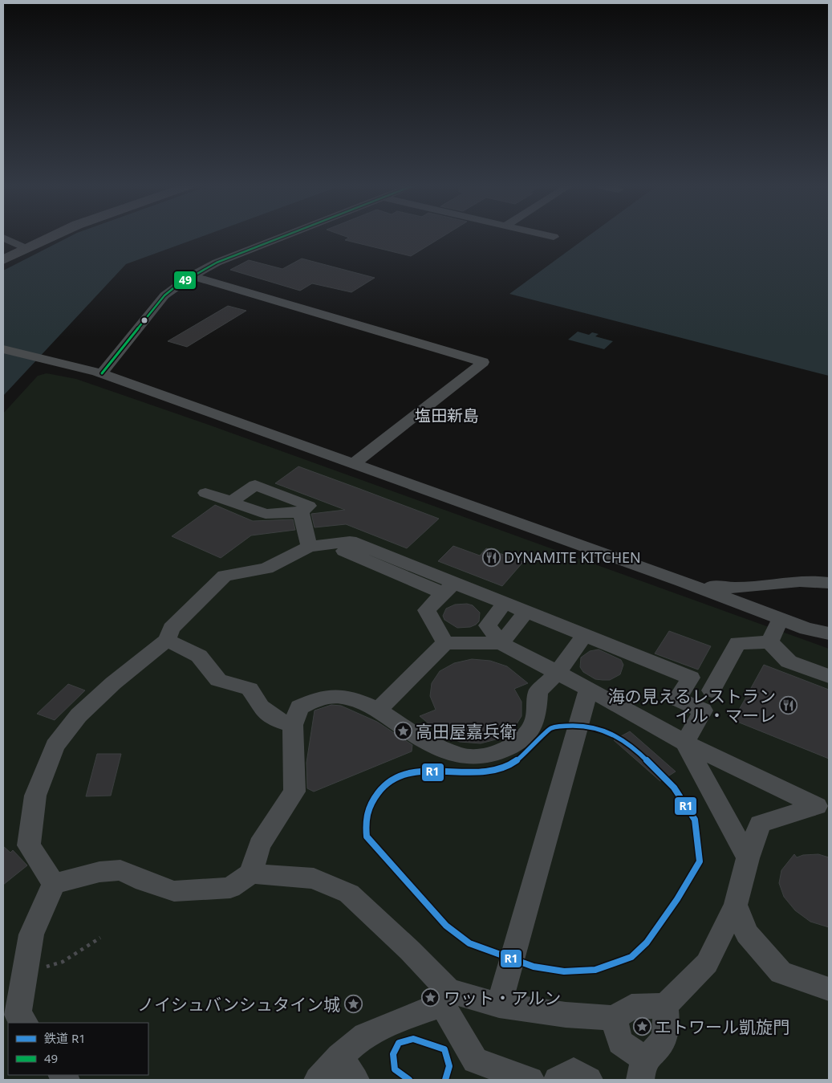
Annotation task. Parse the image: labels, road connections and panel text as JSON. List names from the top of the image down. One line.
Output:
{"districts":["塩田新島"],"places":{"restaurant":["DYNAMITE KITCHEN","海の見えるレストラン イル・マーレ"],"place":["高田屋嘉兵衛","ワット・アルン","ノイシュバンシュタイン城","エトワール凱旋門"]},"lines":["transit line 49","rail line R1"],"legend":["鉄道 R1","49"]}
